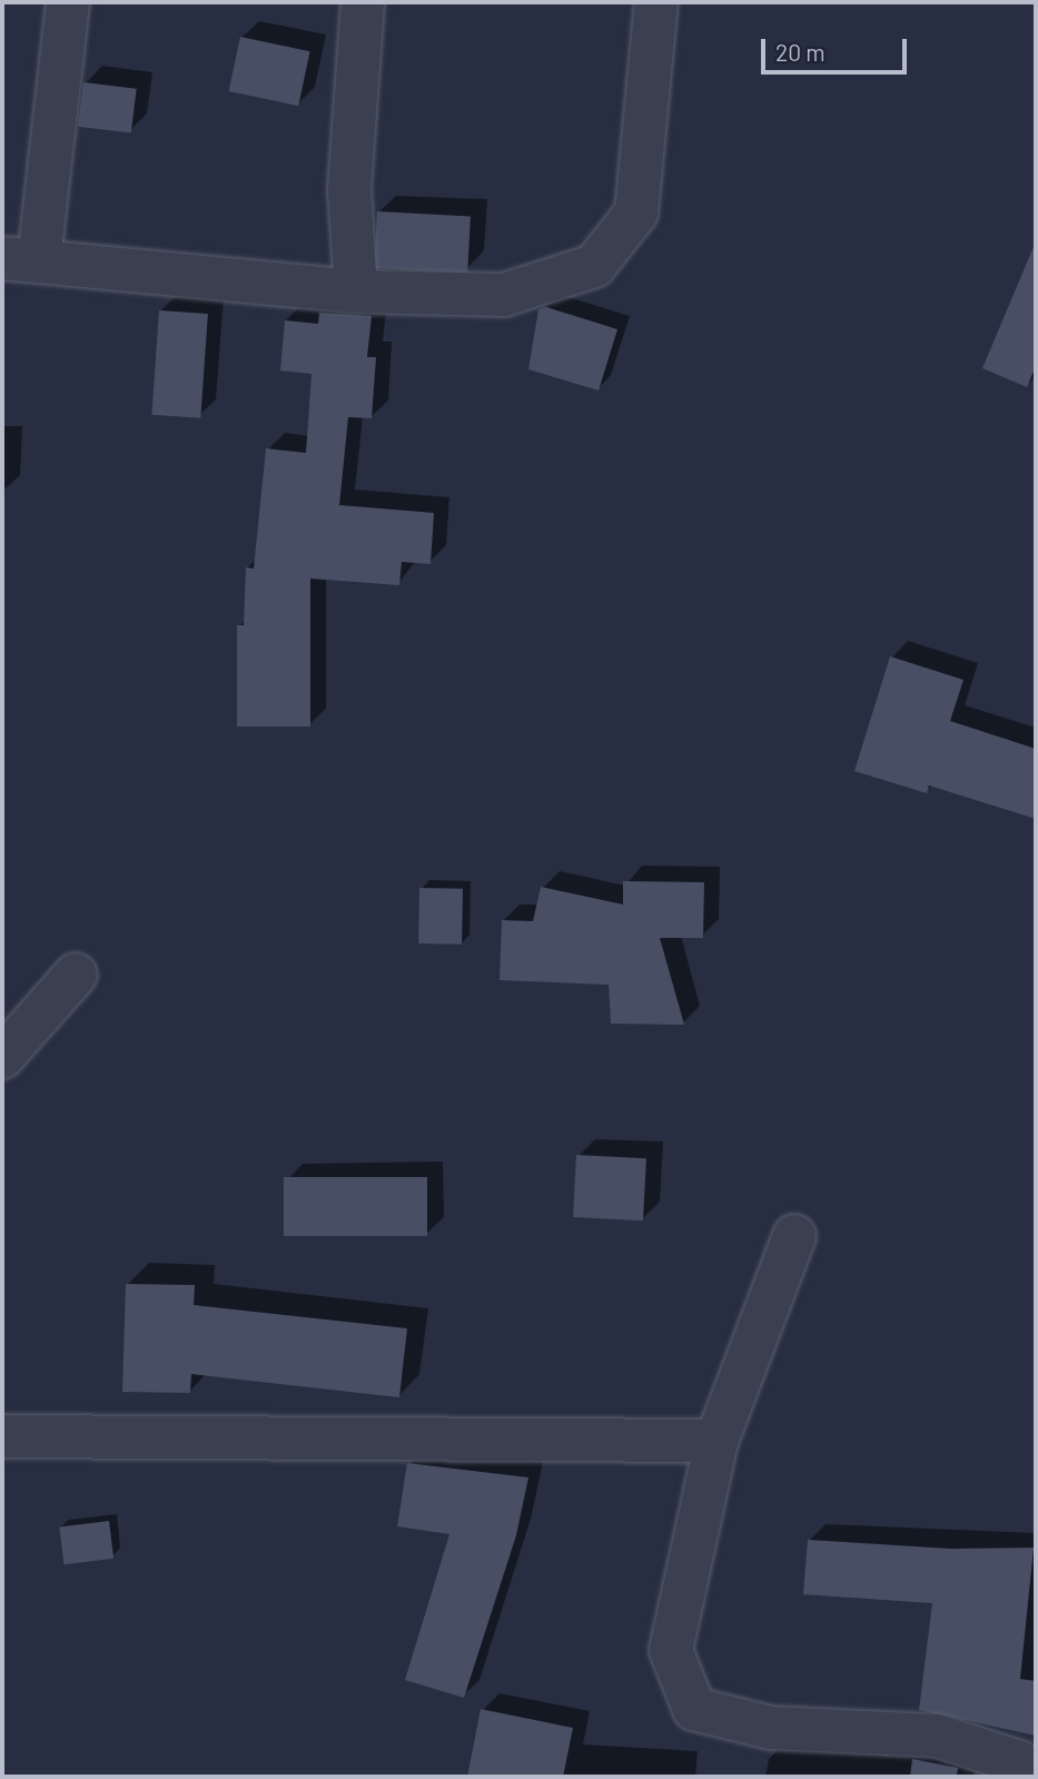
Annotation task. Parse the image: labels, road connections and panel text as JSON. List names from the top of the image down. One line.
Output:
{"scale_bar":"20 m"}
